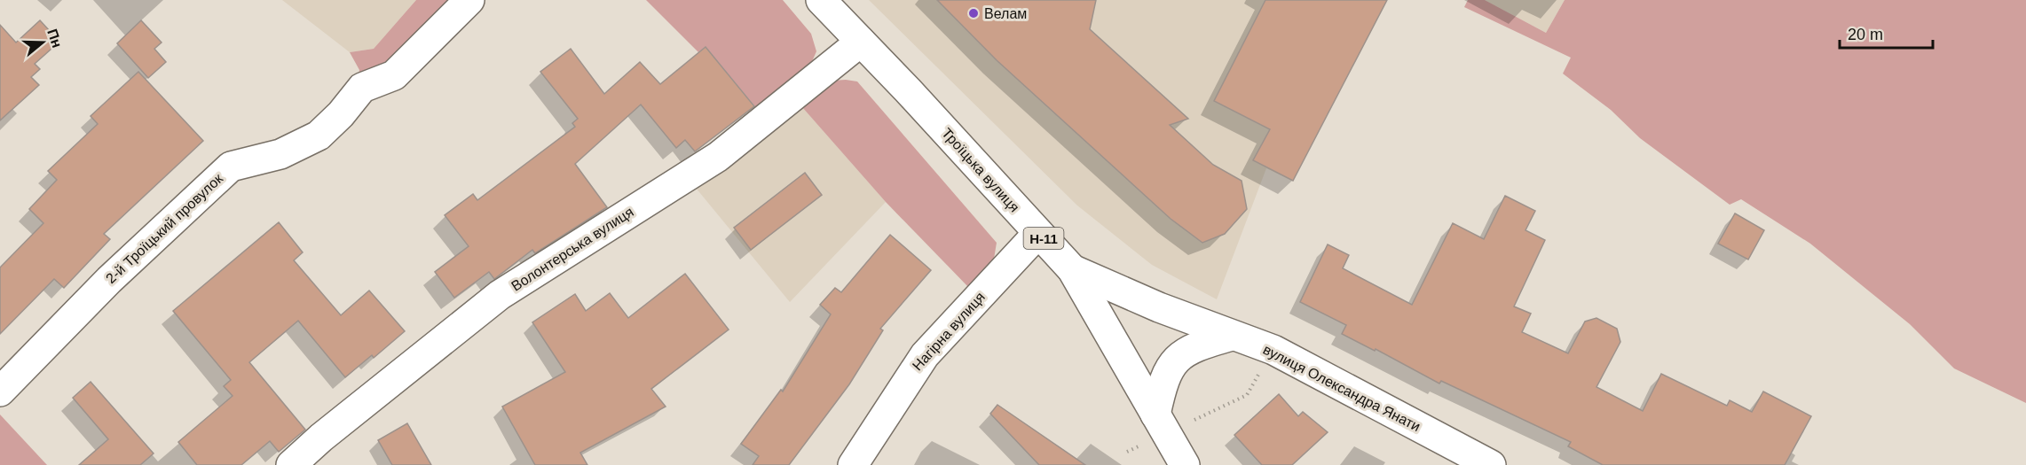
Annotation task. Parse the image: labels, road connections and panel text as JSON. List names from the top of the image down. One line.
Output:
{"streets":{"street":["Троїцька вулиця","2-й Троїцький провулок","Н-11","Волонтерська вулиця","Нагірна вулиця","вулиця Олександра Янати"]},"crossings":[["Троїцька вулиця","Волонтерська вулиця"],["Троїцька вулиця","Нагірна вулиця"],["Троїцька вулиця","вулиця Олександра Янати"]],"places":["Велам"],"scale_bar":"20 m","north":"right"}
